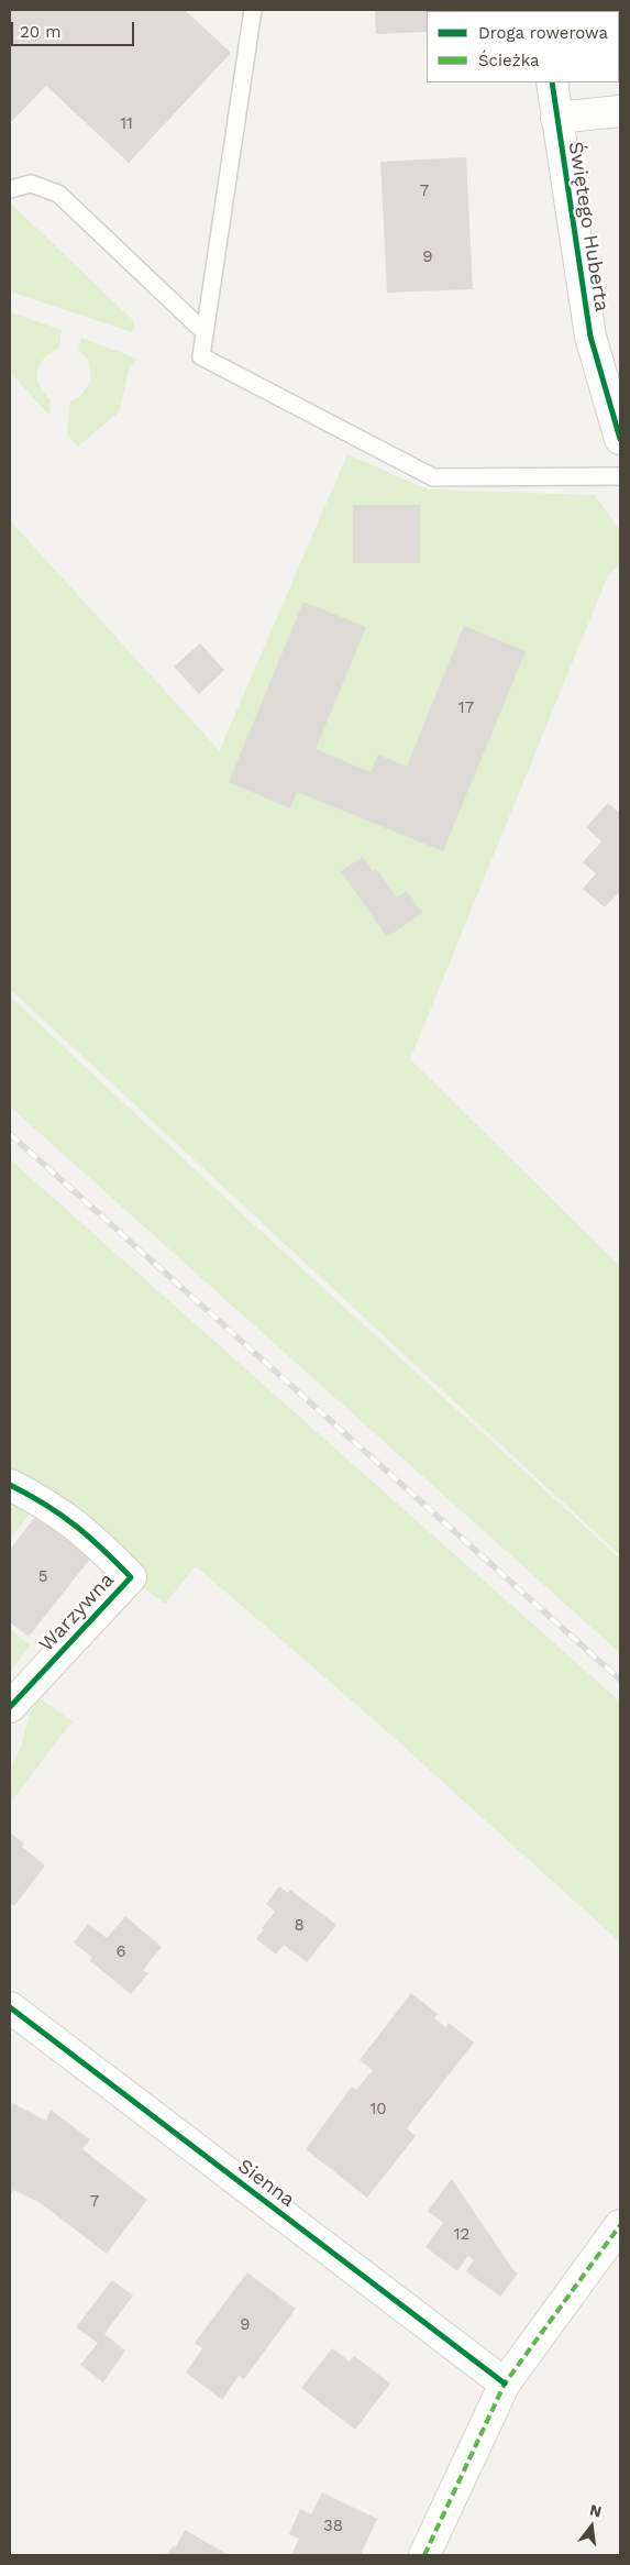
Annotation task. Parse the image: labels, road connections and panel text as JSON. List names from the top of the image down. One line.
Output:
{"streets":{"street":["Świętego Huberta","Warzywna","Sienna"]},"house_numbers":["11","7","9","17","5","8","6","10","7","12","9","38"],"legend":["Droga rowerowa","Ścieżka"],"scale_bar":"20 m","north":"top"}
